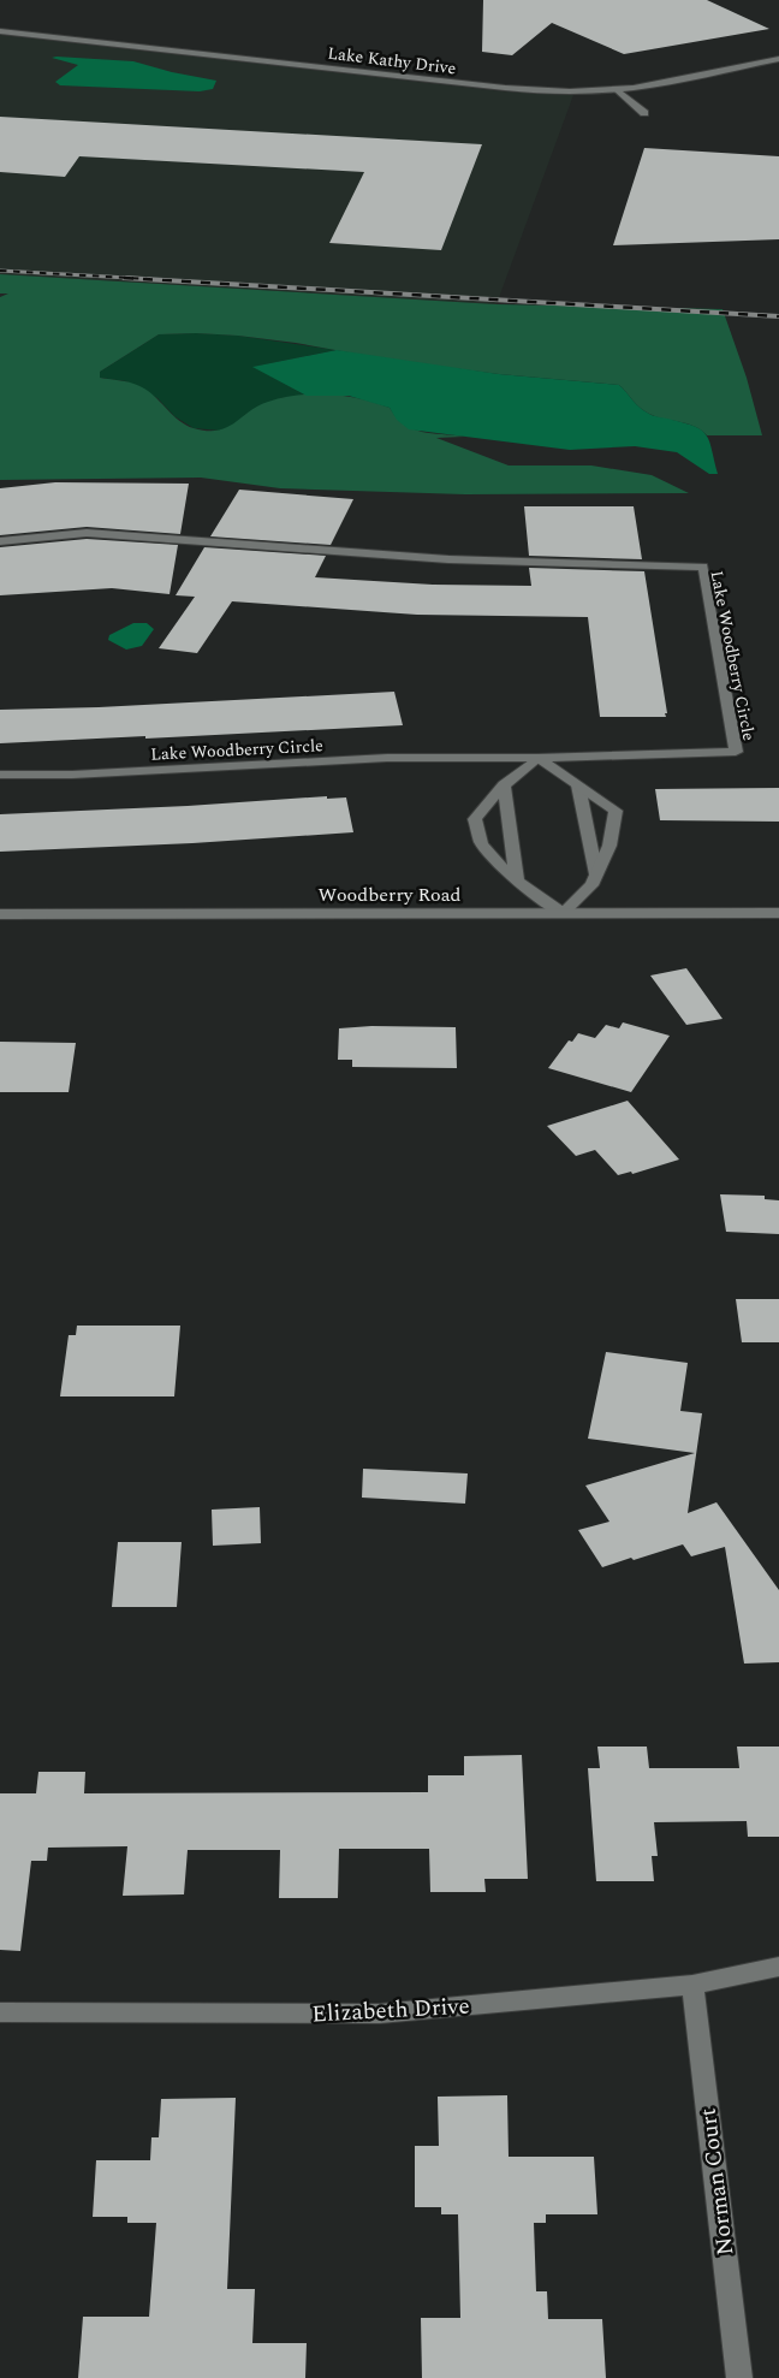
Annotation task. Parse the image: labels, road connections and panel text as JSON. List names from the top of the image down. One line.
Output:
{"streets":{"street":["Lake Kathy Drive","Lake Woodberry Circle","Woodberry Road","Elizabeth Drive","Norman Court"]},"crossings":[["Elizabeth Drive","Norman Court"]]}
